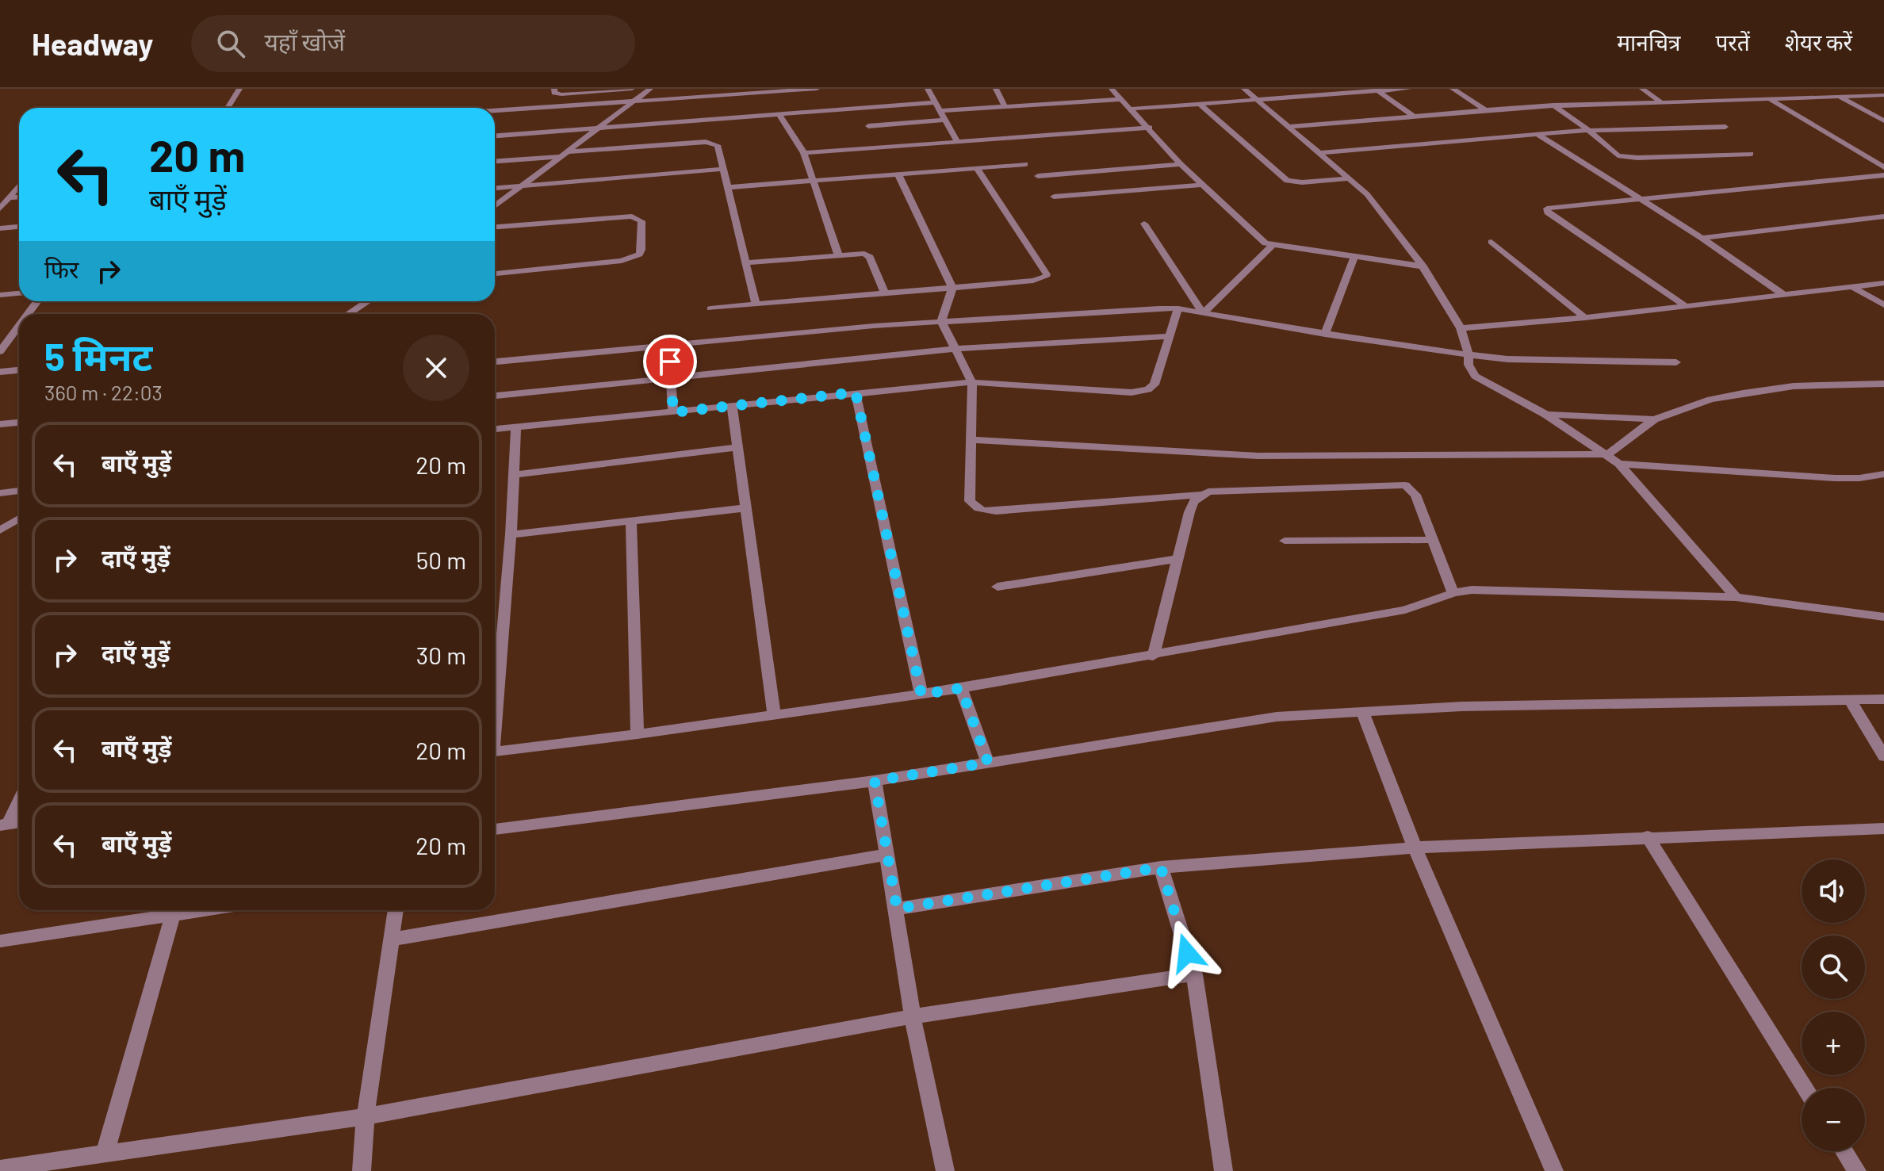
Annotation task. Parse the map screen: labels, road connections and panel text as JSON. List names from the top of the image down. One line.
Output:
{"page":{"header":"Headway","search":"यहाँ खोजें","nav":["मानचित्र","परतें","शेयर करें"],"turn":["20 m","बाएँ मुड़ें"],"then":"फिर","heading":["5 मिनट","360 m · 22:03"],"list":[{"name":"बाएँ मुड़ें","value":"20 m"},{"name":"दाएँ मुड़ें","value":"50 m"},{"name":"दाएँ मुड़ें","value":"30 m"},{"name":"बाएँ मुड़ें","value":"20 m"},{"name":"बाएँ मुड़ें","value":"20 m"}],"map_buttons":["+","−"]}}
